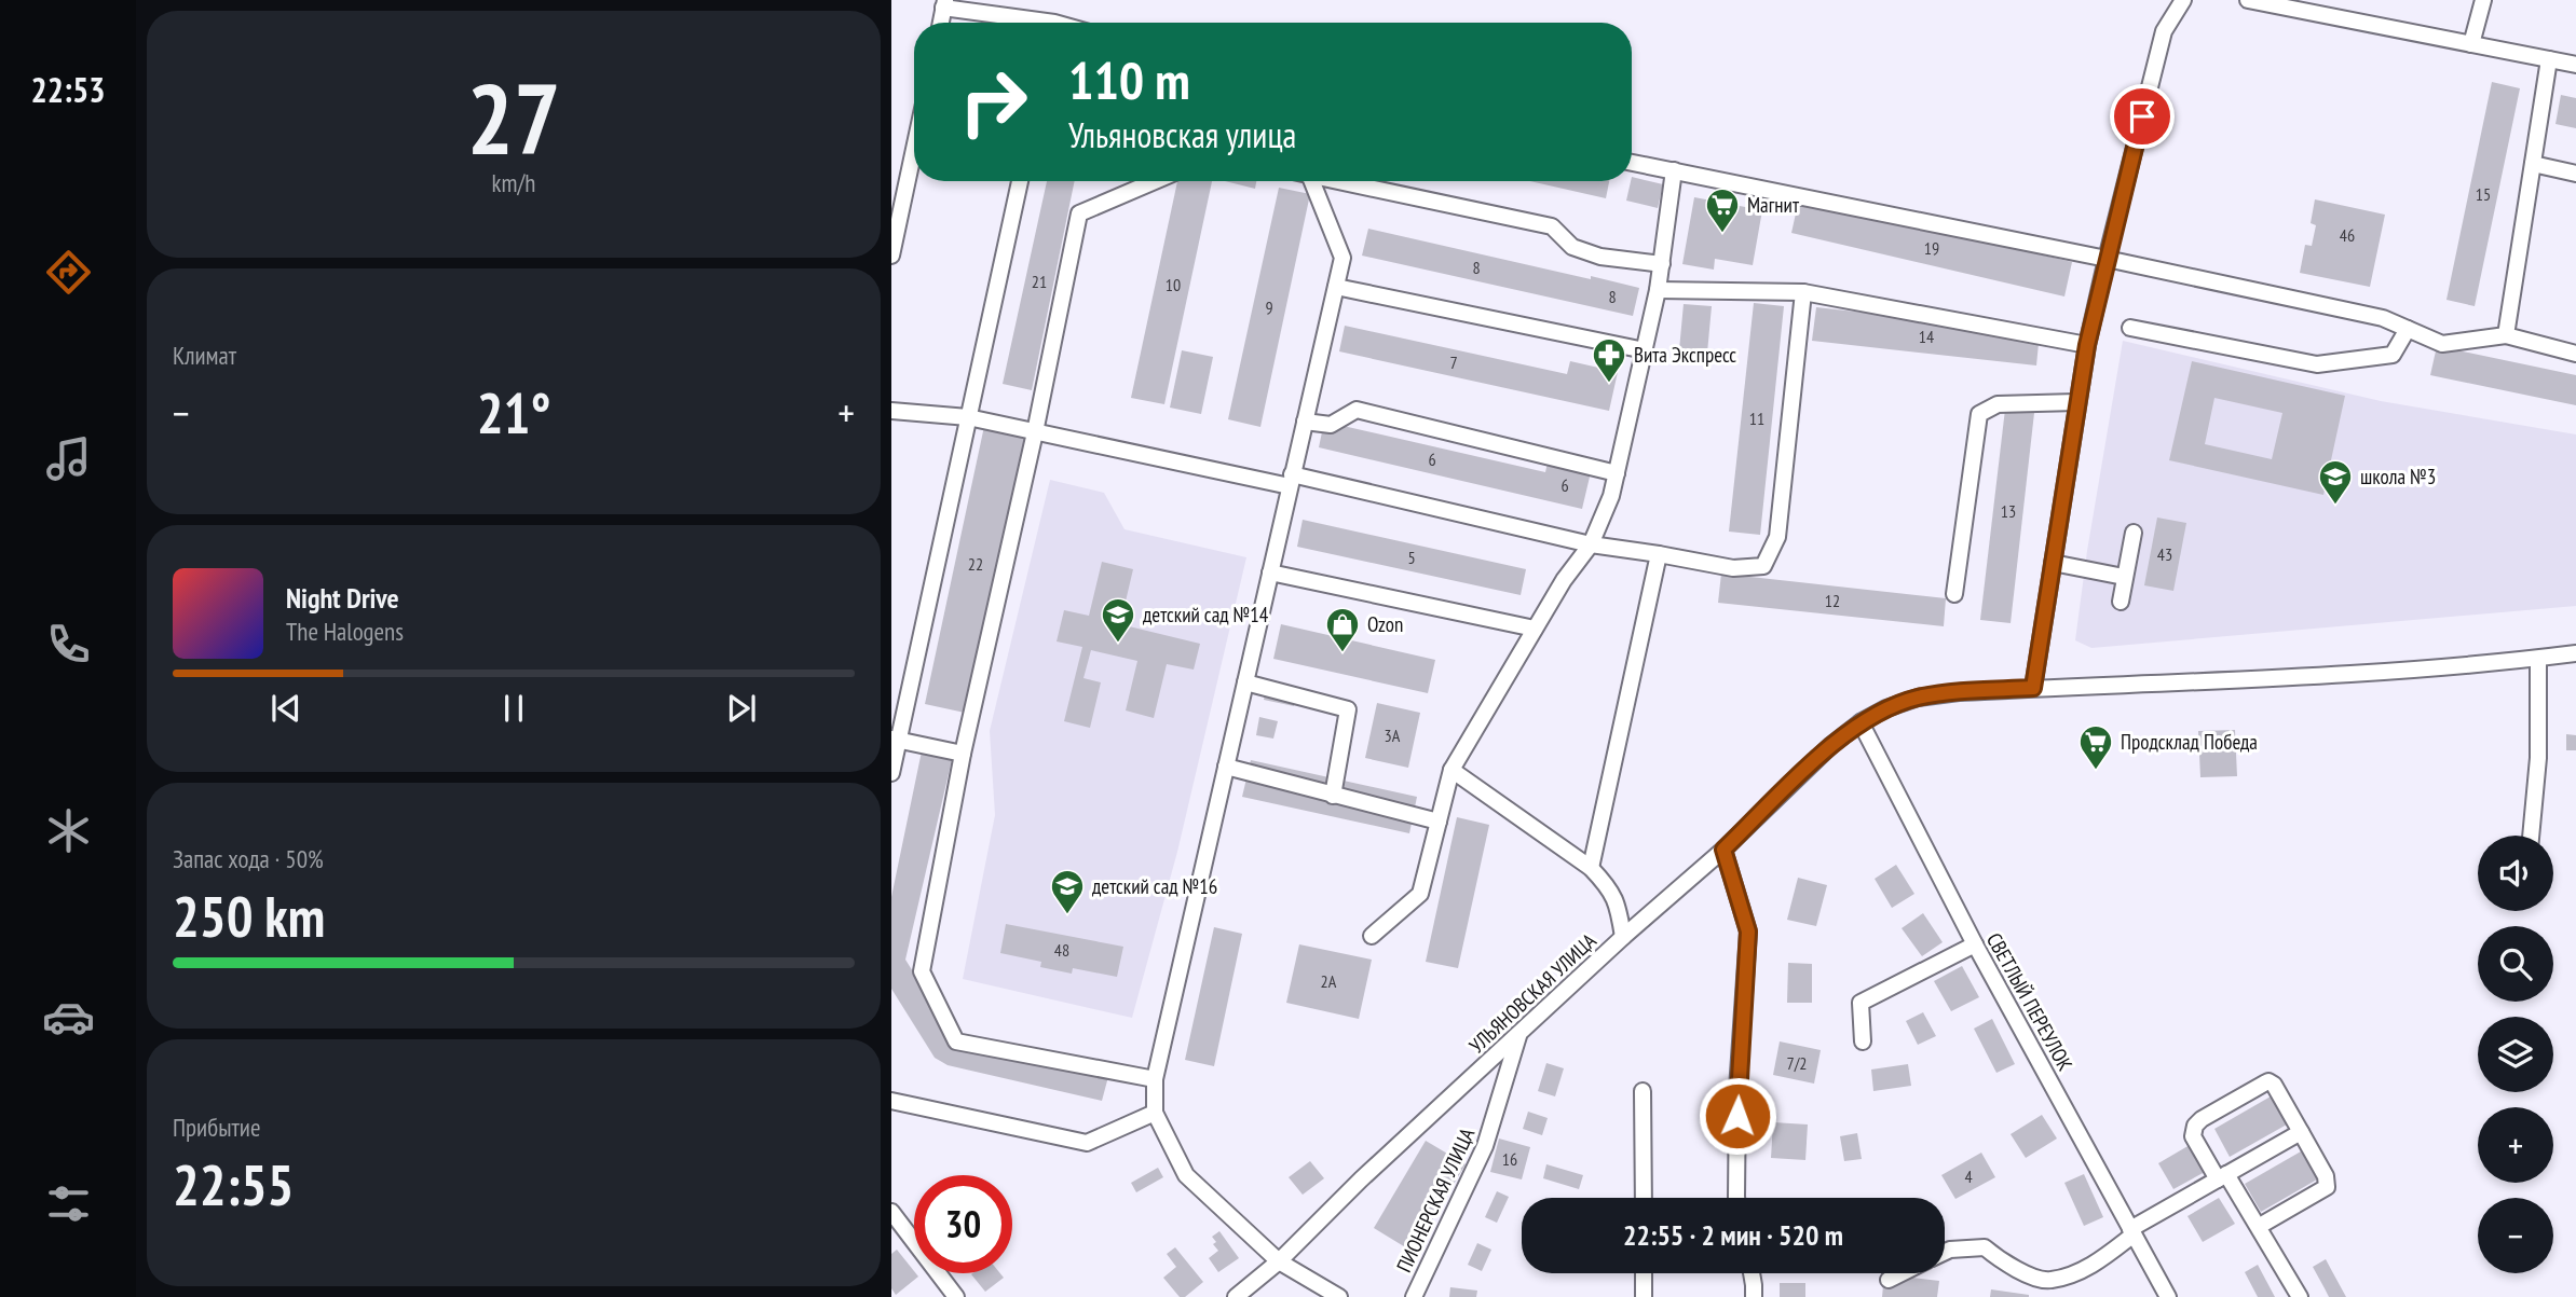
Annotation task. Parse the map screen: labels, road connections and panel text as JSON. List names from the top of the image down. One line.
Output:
{"streets":{"street":["УЛЬЯНОВСКАЯ УЛИЦА","СВЕТЛЫЙ ПЕРЕУЛОК","ПИОНЕРСКАЯ УЛИЦА"]},"crossings":[["УЛЬЯНОВСКАЯ УЛИЦА","СВЕТЛЫЙ ПЕРЕУЛОК"],["УЛЬЯНОВСКАЯ УЛИЦА","ПИОНЕРСКАЯ УЛИЦА"]],"places":{"supermarket":["Магнит","Продсклад Победа"],"pharmacy":["Вита Экспресс"],"school or university":["школа №3","детский сад №14","детский сад №16"],"shop":["Ozon"]},"house_numbers":["15","46","19","8","21","10","8","9","14","7","11","6","6","13","43","5","22","12","3А","48","2А","7/2","16","4"],"page":{"tabs":"22:53","tile":[["27","km/h"],"Климат",["Запас хода · 50%","250 km"],["Прибытие","22:55"]],"turn":["110 m","Ульяновская улица"],"heat":["−","21°","+"],"song":["Night Drive","The Halogens"],"map_buttons":["+","−"],"limit":"30","trip":"22:55 · 2 мин · 520 m"}}
